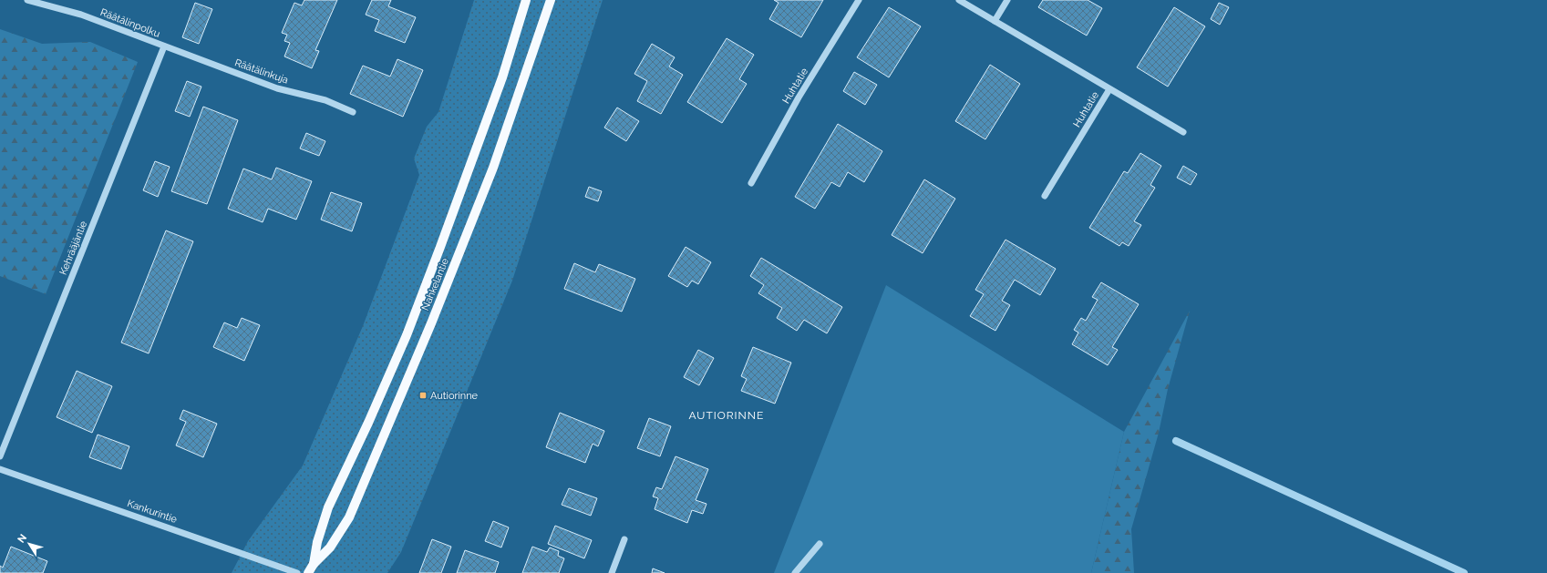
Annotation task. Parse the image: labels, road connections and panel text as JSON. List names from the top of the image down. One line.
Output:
{"streets":{"main road":["Nahkelantie"],"street":["Räätälinpolku","Räätälinkuja","Huhtatie","Kehrääjäntie","Kankurintie"]},"crossings":[["Räätälinpolku","Räätälinkuja"],["Räätälinpolku","Kehrääjäntie"],["Räätälinkuja","Kehrääjäntie"]],"districts":["AUTIORINNE"],"places":{"transit":["Autiorinne"]},"north":"top left"}
